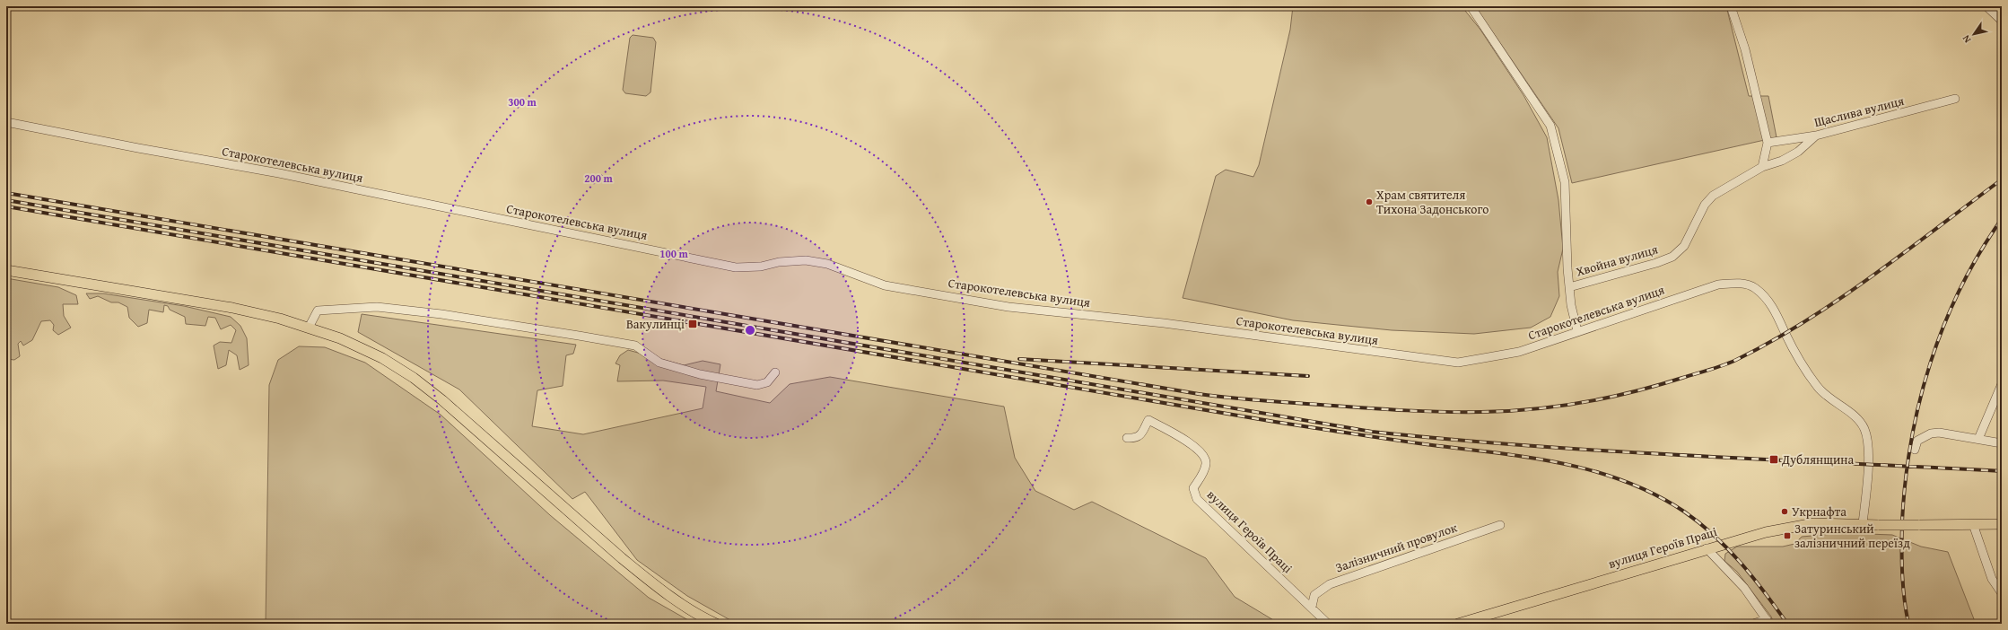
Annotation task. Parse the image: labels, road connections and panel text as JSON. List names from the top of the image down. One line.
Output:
{"streets":{"main road":["вулиця Героїв Праці"],"street":["Щаслива вулиця","Старокотелевська вулиця","Хвойна вулиця","Залізничний провулок"]},"crossings":[["Щаслива вулиця","Хвойна вулиця"],["Старокотелевська вулиця","Хвойна вулиця"],["Старокотелевська вулиця","вулиця Героїв Праці"],["вулиця Героїв Праці","Залізничний провулок"]],"places":{"other":["Храм святителя Тихона Задонського","Укрнафта"],"transit":["Вакулинці","Дублянщина","Затуринський залізничний переїзд"]},"north":"bottom left","rings":["300 m","200 m","100 m"]}
